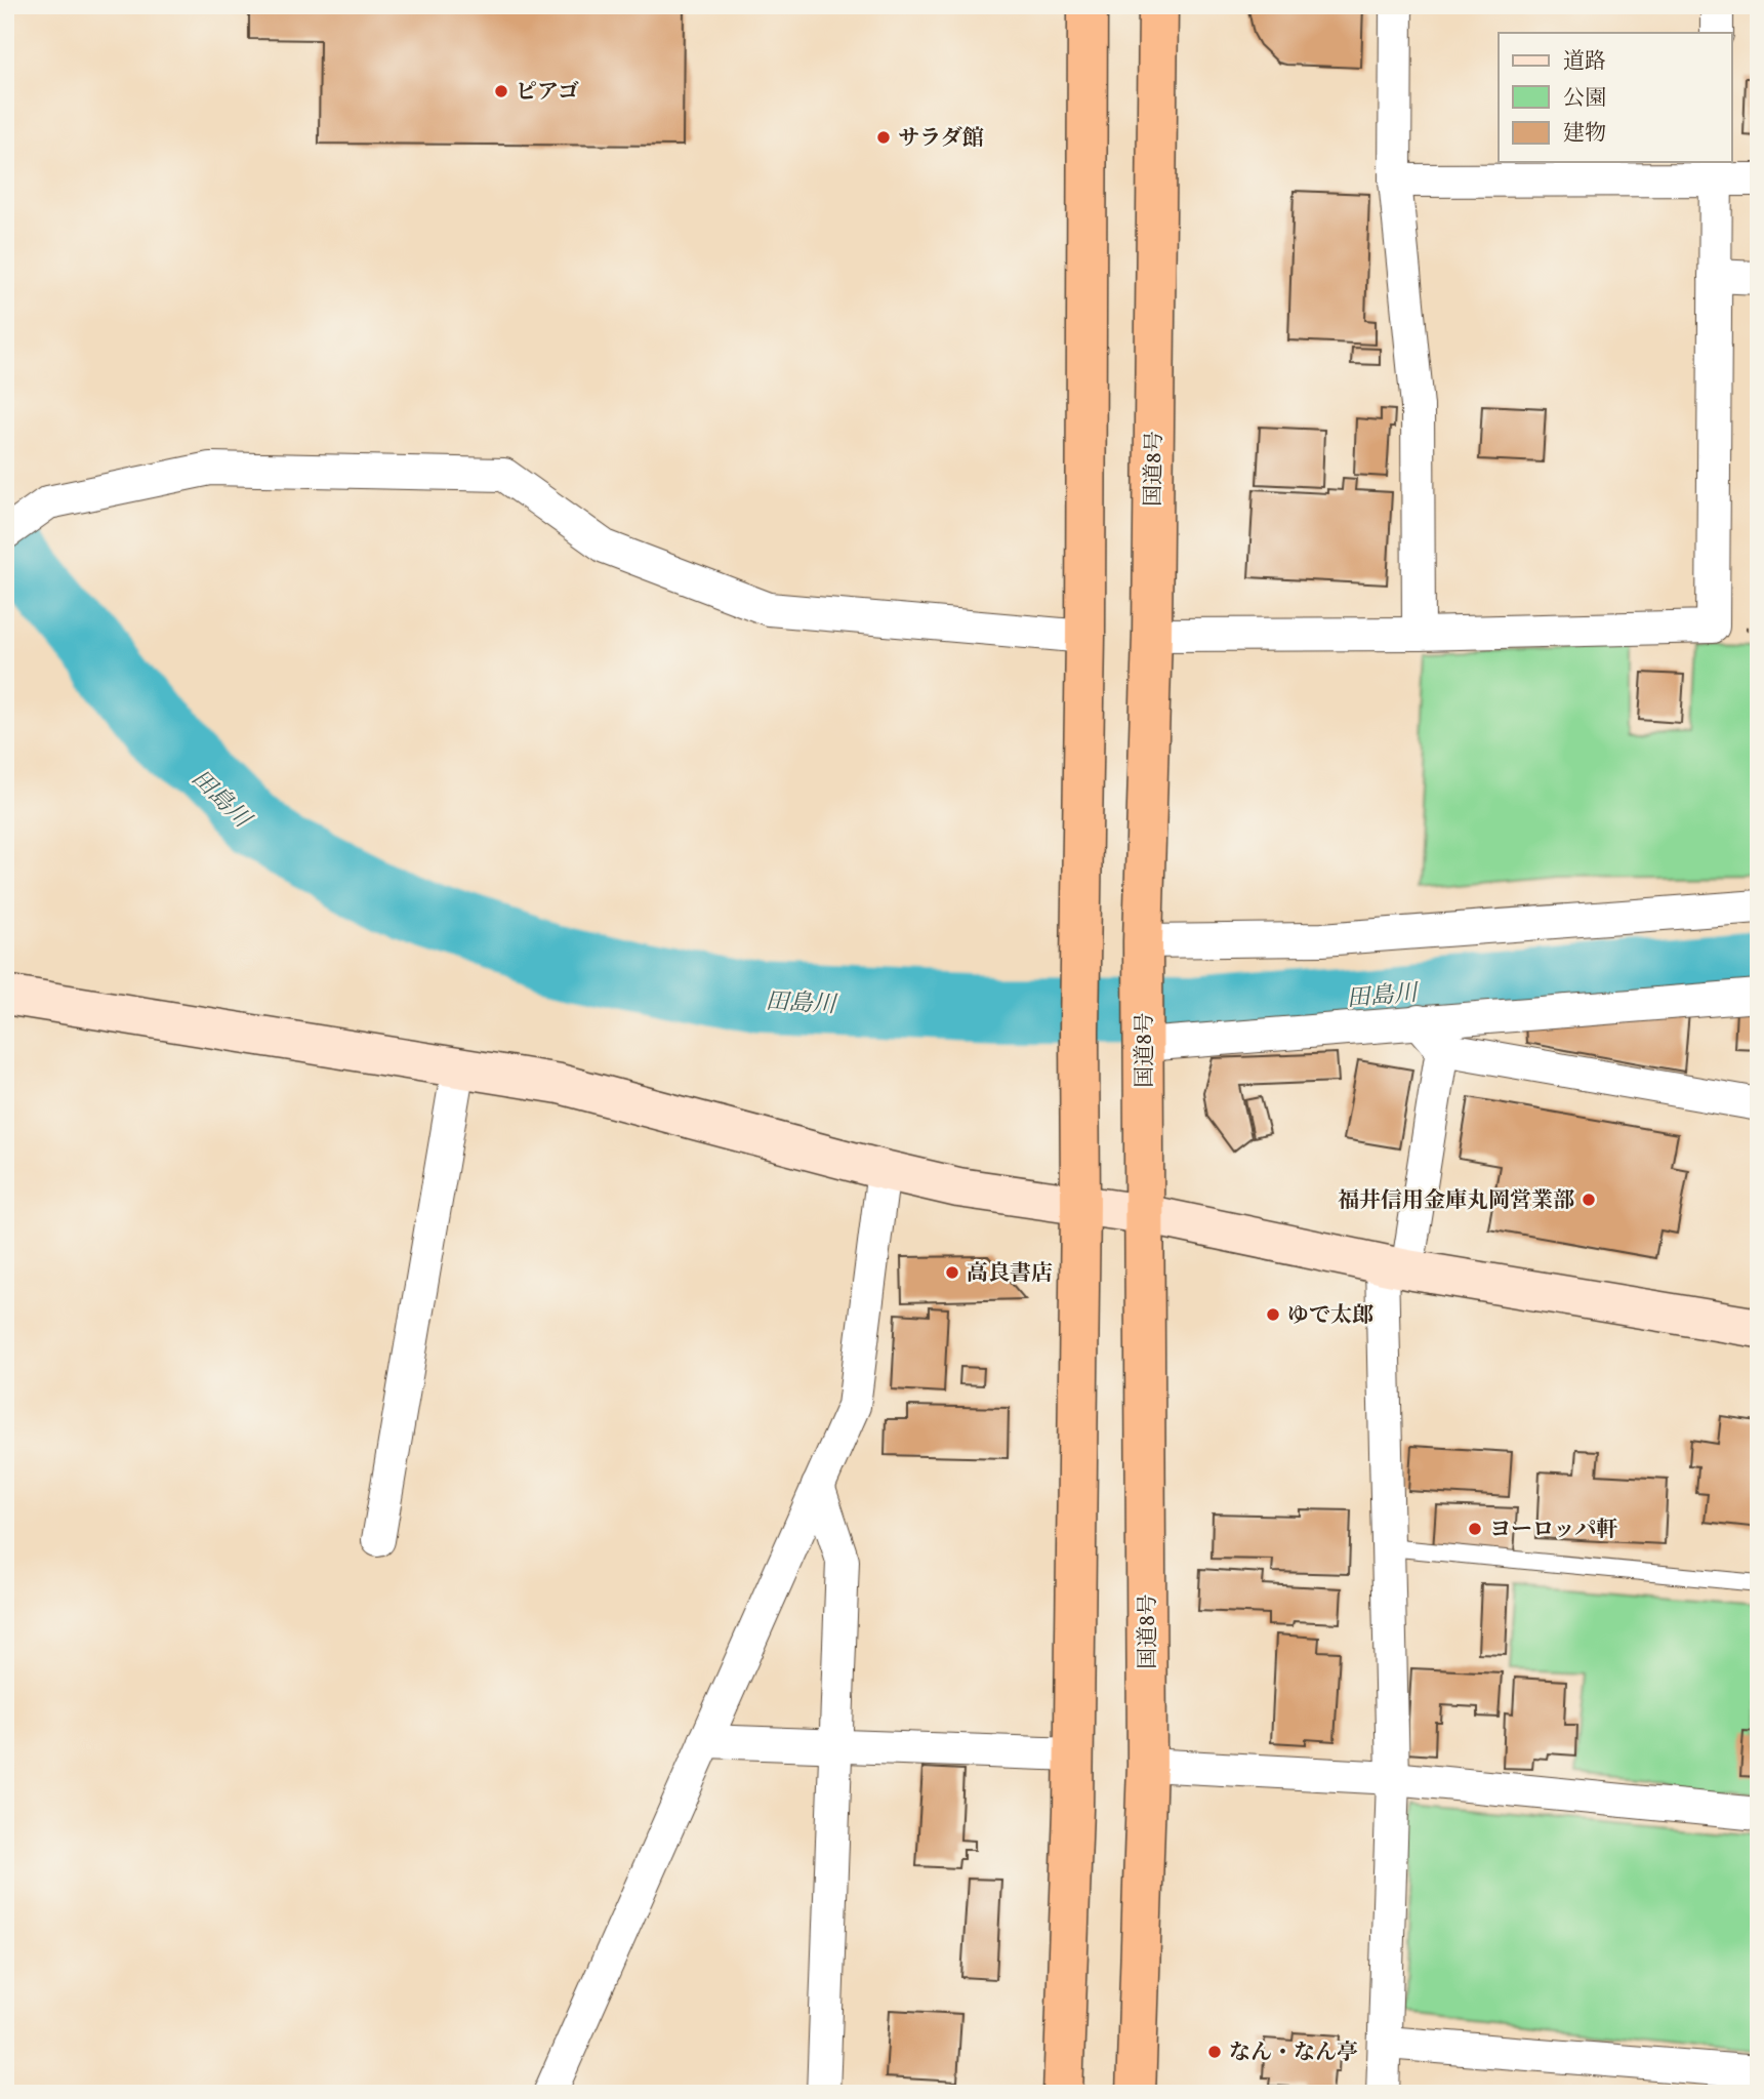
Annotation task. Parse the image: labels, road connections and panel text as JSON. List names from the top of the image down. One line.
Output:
{"streets":{"highway":["国道8号"]},"water":["田島川"],"places":["ピアゴ","サラダ館","福井信用金庫丸岡営業部","高良書店","ゆで太郎","ヨーロッパ軒","なん・なん亭"],"legend":["道路","公園","建物"]}
